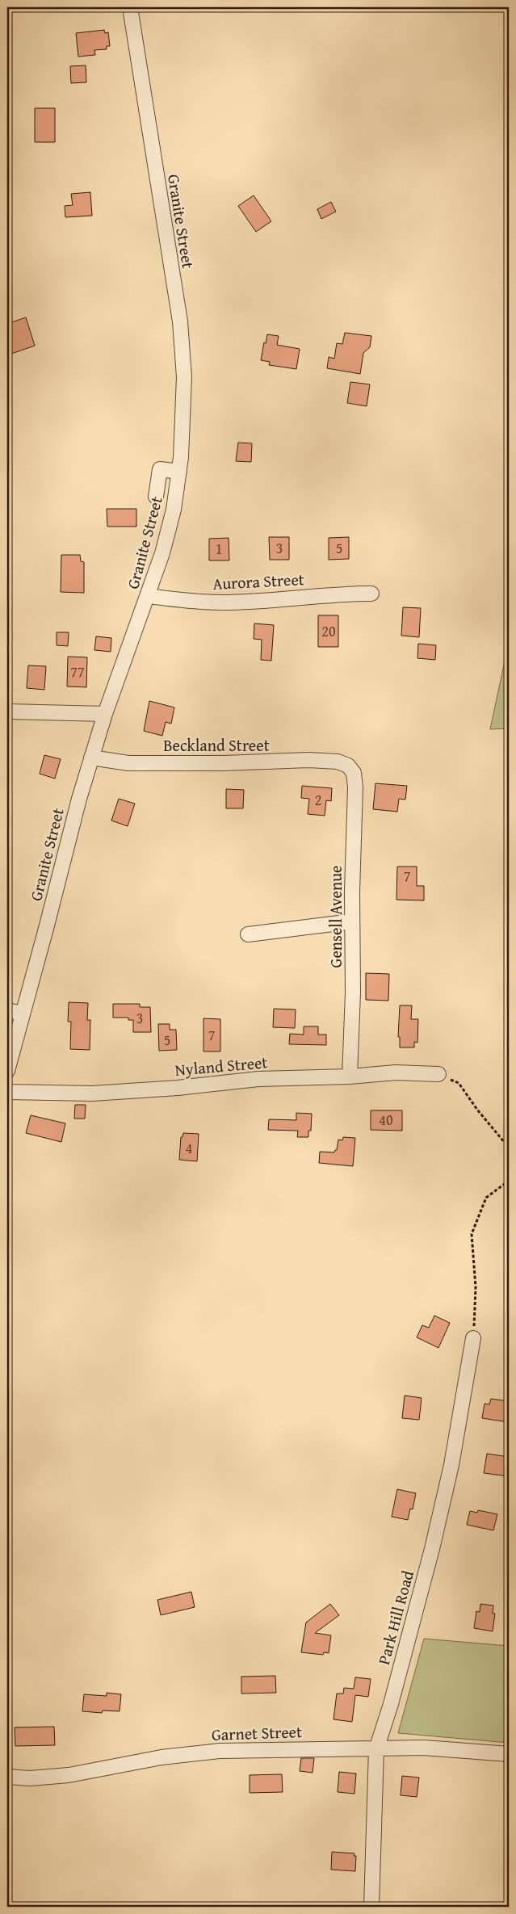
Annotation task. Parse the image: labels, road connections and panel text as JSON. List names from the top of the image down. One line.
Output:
{"streets":{"street":["Granite Street","Aurora Street","Beckland Street","Gensell Avenue","Nyland Street","Park Hill Road","Garnet Street"]},"crossings":[["Granite Street","Aurora Street"],["Granite Street","Beckland Street"],["Beckland Street","Gensell Avenue"],["Gensell Avenue","Nyland Street"],["Park Hill Road","Garnet Street"]],"house_numbers":["3","5","1","20","77","2","7","3","7","5","40","4"]}
